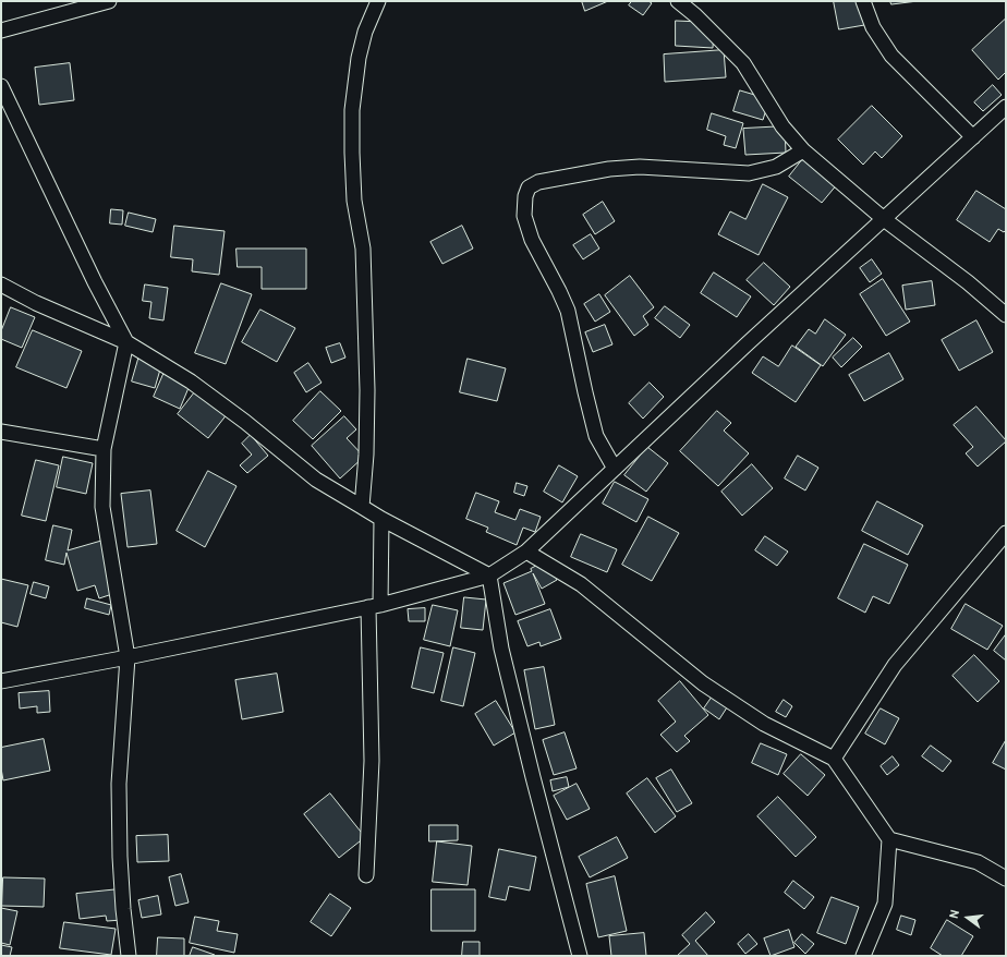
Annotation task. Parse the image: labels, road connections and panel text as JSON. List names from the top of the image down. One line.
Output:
{"north":"left"}
